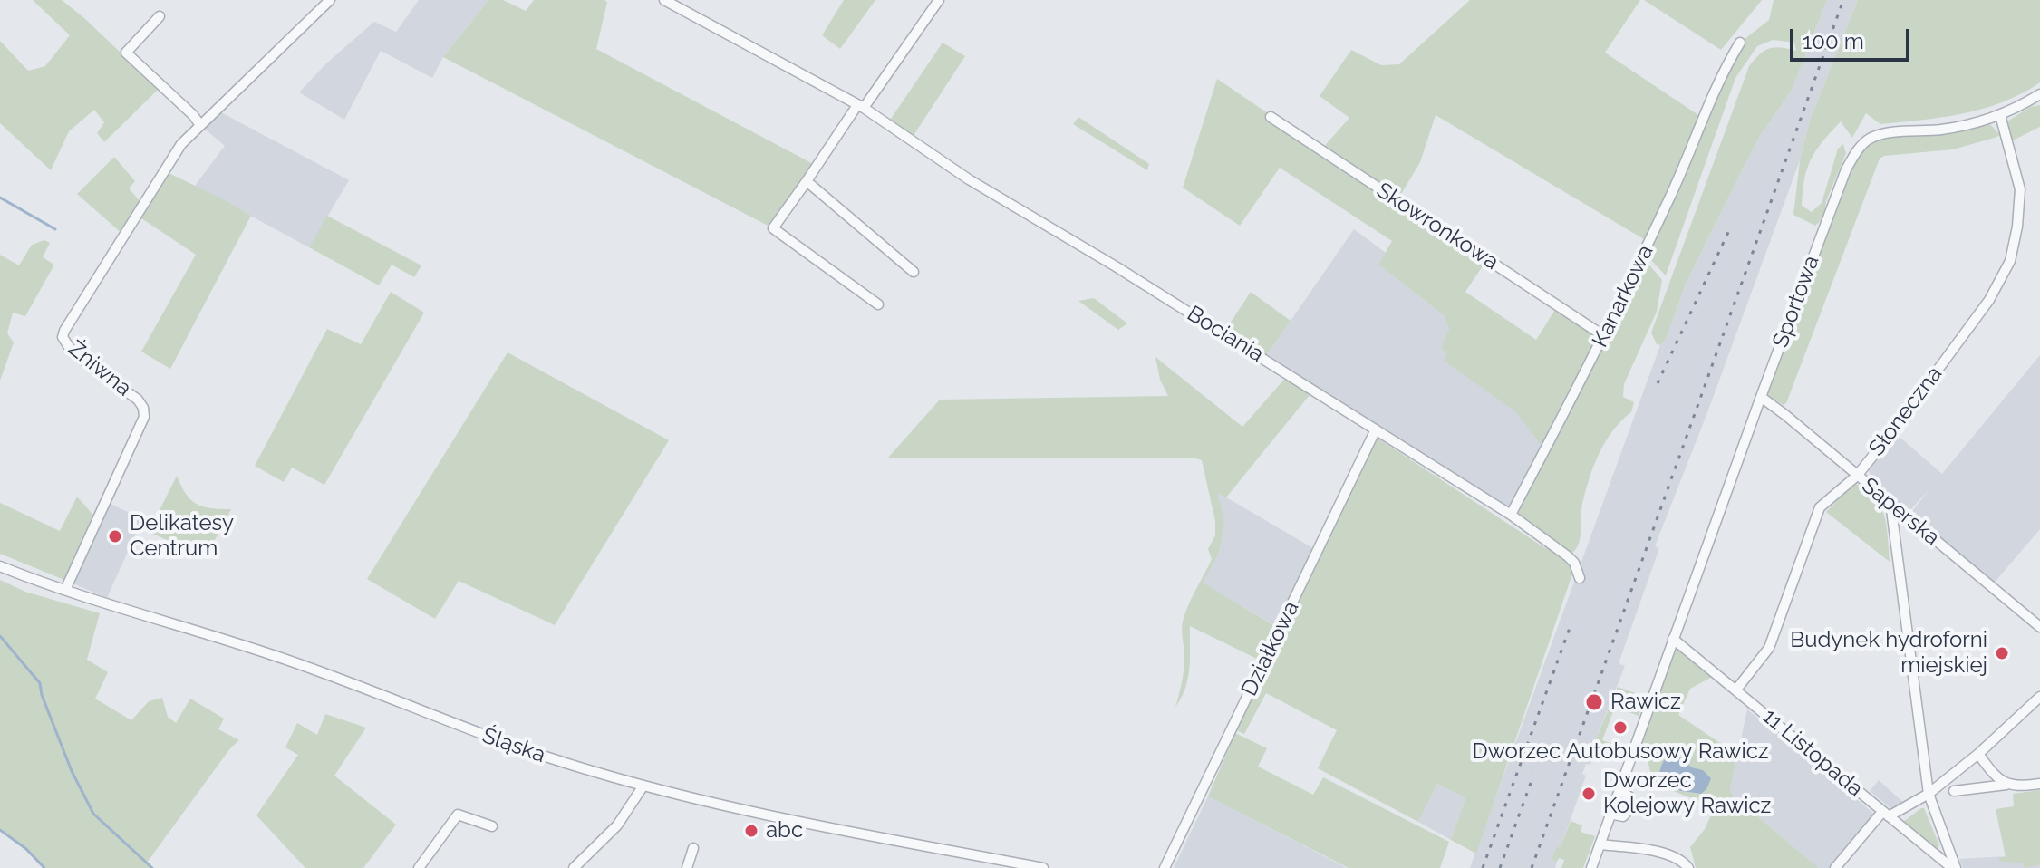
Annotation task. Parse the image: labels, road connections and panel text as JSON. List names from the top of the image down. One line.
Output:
{"streets":{"street":["Skowronkowa","Kanarkowa","Sportowa","Bociania","Żniwna","Słoneczna","Saperska","Działkowa","Śląska","11 Listopada"]},"crossings":[["Skowronkowa","Kanarkowa"],["Kanarkowa","Bociania"],["Sportowa","Słoneczna"],["Sportowa","Saperska"],["Sportowa","11 Listopada"],["Bociania","Działkowa"],["Żniwna","Śląska"],["Słoneczna","Saperska"],["Słoneczna","11 Listopada"]],"places":["Delikatesy Centrum","Budynek hydroforni miejskiej","Rawicz","Dworzec Autobusowy Rawicz","Dworzec Kolejowy Rawicz","abc"],"scale_bar":"100 m"}
